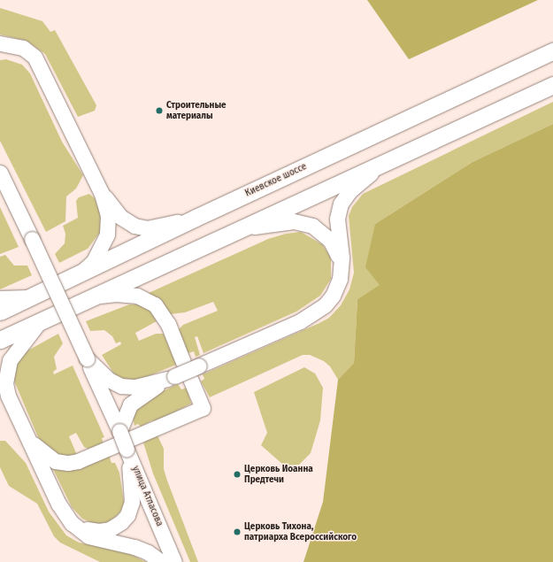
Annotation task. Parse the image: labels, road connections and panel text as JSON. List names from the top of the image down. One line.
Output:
{"streets":{"highway":["Киевское шоссе"],"main road":["улица Атласова"]},"places":["Строительные материалы","Церковь Иоанна Предтечи","Церковь Тихона, патриарха Всероссийского"]}
